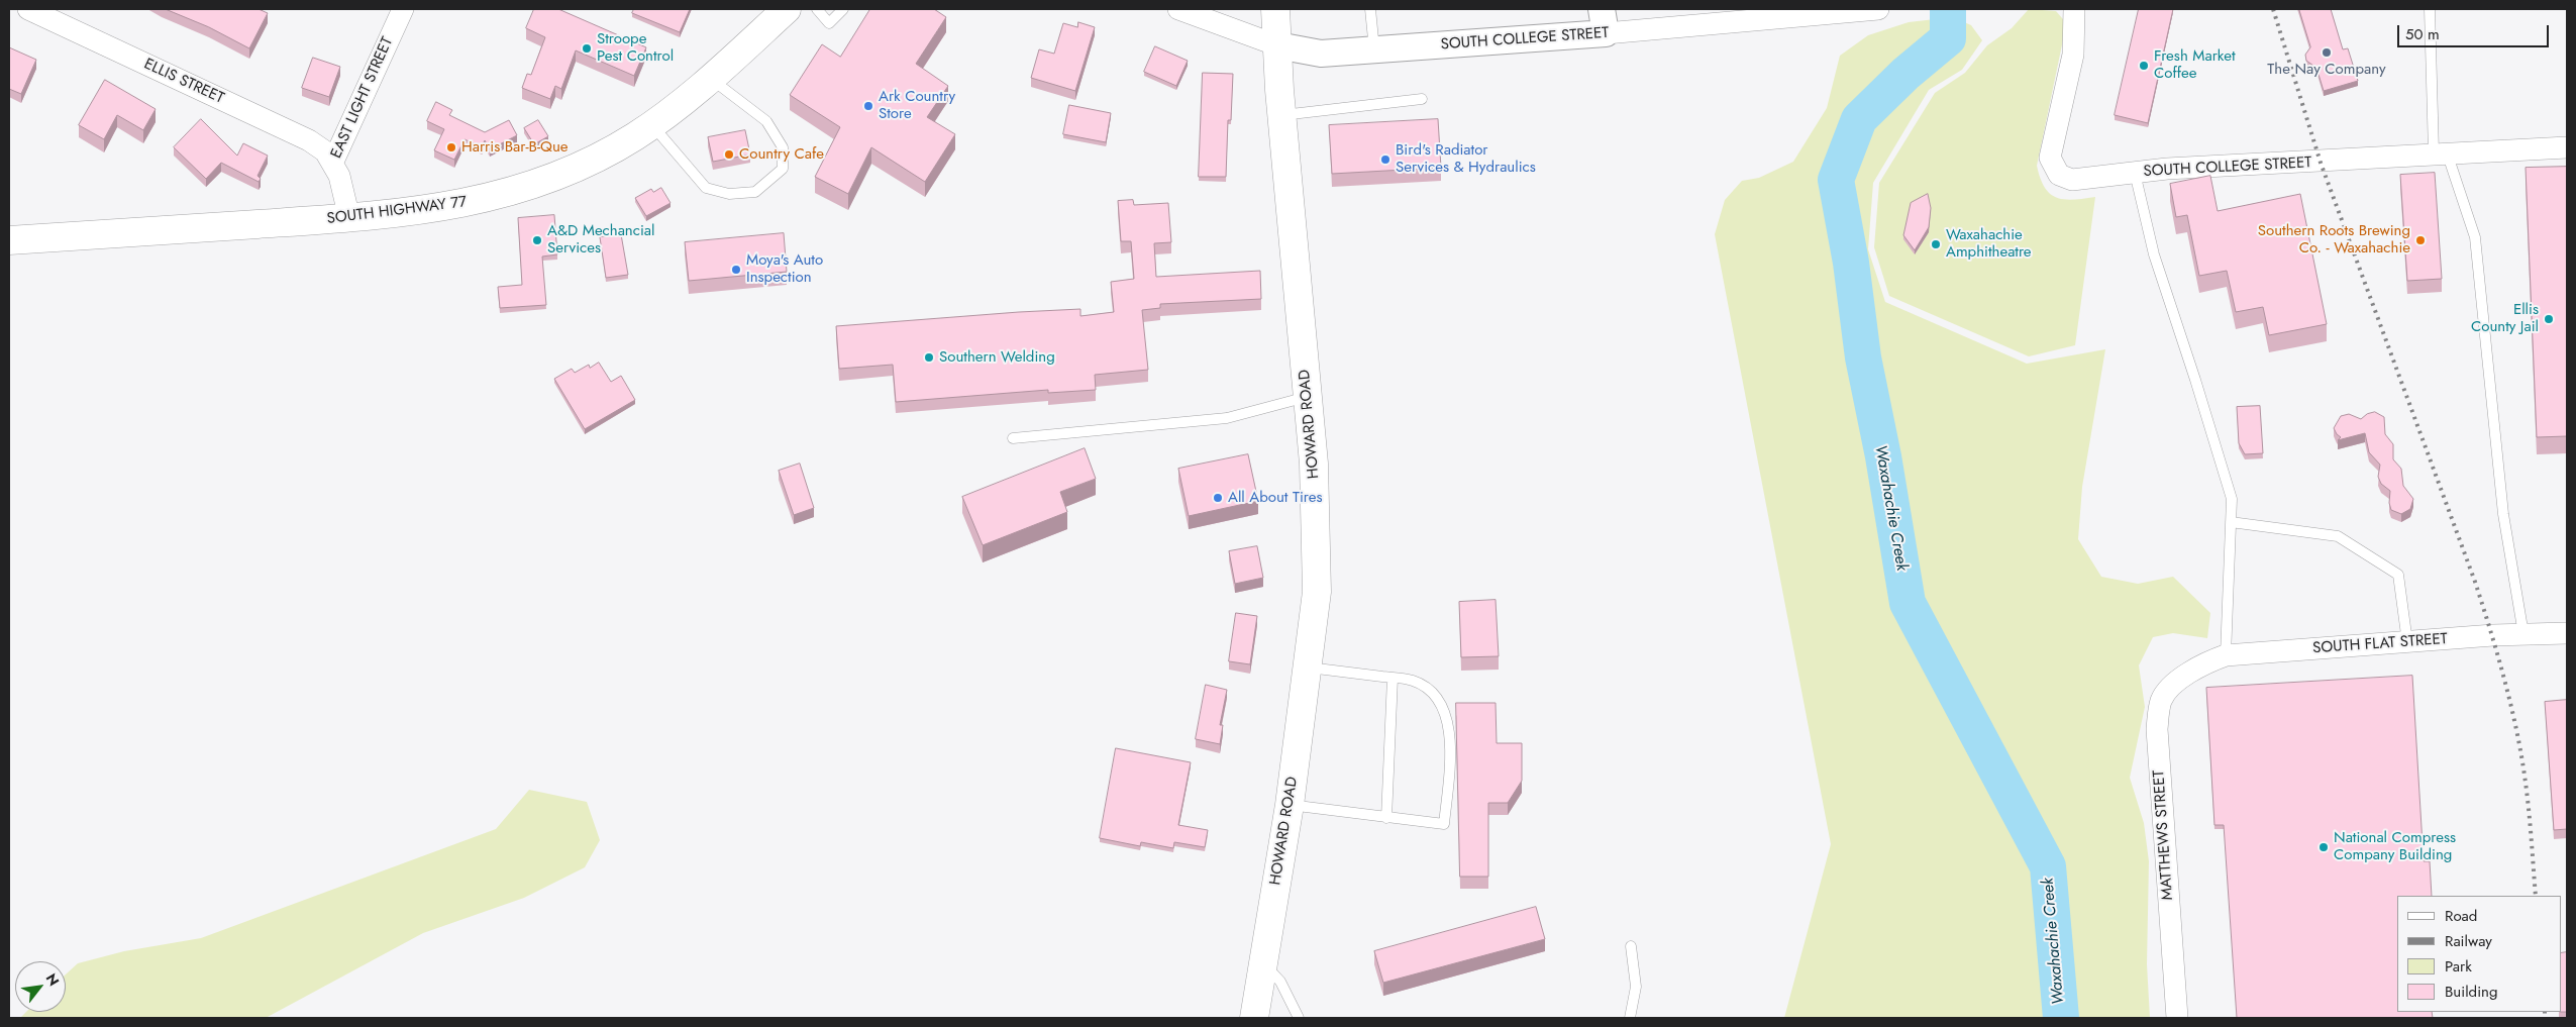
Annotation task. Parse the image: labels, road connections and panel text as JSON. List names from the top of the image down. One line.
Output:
{"streets":{"main road":["SOUTH HIGHWAY 77","HOWARD ROAD"],"street":["SOUTH COLLEGE STREET","ELLIS STREET","EAST LIGHT STREET","SOUTH FLAT STREET","MATTHEWS STREET"]},"crossings":[["SOUTH COLLEGE STREET","HOWARD ROAD"],["ELLIS STREET","EAST LIGHT STREET"],["EAST LIGHT STREET","SOUTH HIGHWAY 77"],["SOUTH FLAT STREET","MATTHEWS STREET"]],"water":["Waxahachie Creek"],"places":["Stroope Pest Control","The Nay Company","Fresh Market Coffee","Ark Country Store","Harris Bar-B-Que","Country Cafe","Bird's Radiator Services & Hydraulics","A&D Mechancial Services","Southern Roots Brewing Co. - Waxahachie","Waxahachie Amphitheatre","Moya's Auto Inspection","Ellis County Jail","Southern Welding","All About Tires","National Compress Company Building"],"legend":["Road","Railway","Park","Building"],"scale_bar":"50 m","north":"top right"}
